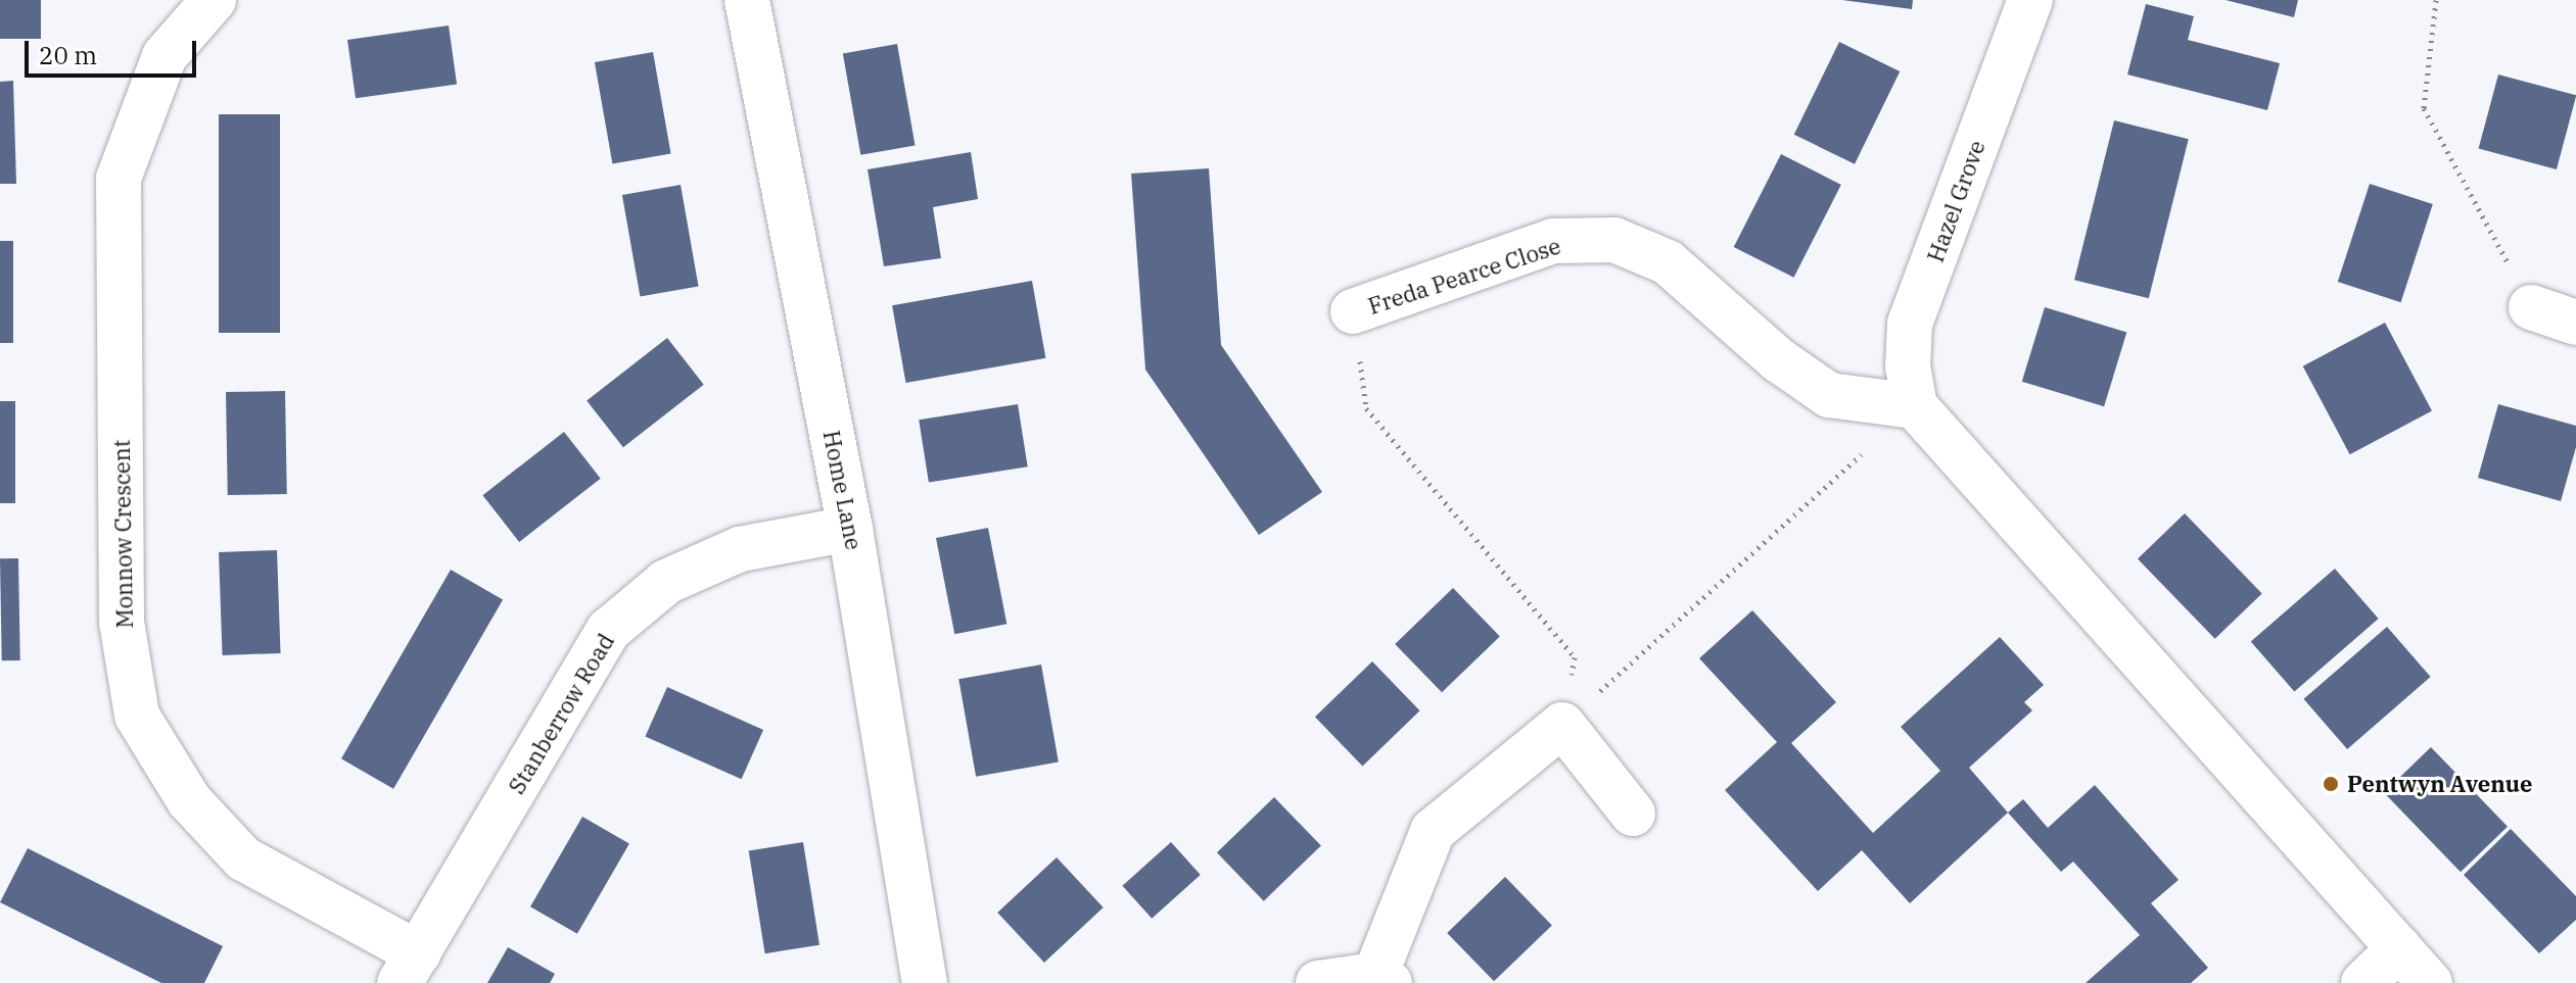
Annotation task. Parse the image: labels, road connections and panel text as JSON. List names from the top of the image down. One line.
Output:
{"streets":{"street":["Hazel Grove","Freda Pearce Close","Home Lane","Monnow Crescent","Stanberrow Road"]},"crossings":[["Hazel Grove","Freda Pearce Close"],["Home Lane","Stanberrow Road"],["Monnow Crescent","Stanberrow Road"]],"places":["Pentwyn Avenue"],"scale_bar":"20 m"}
